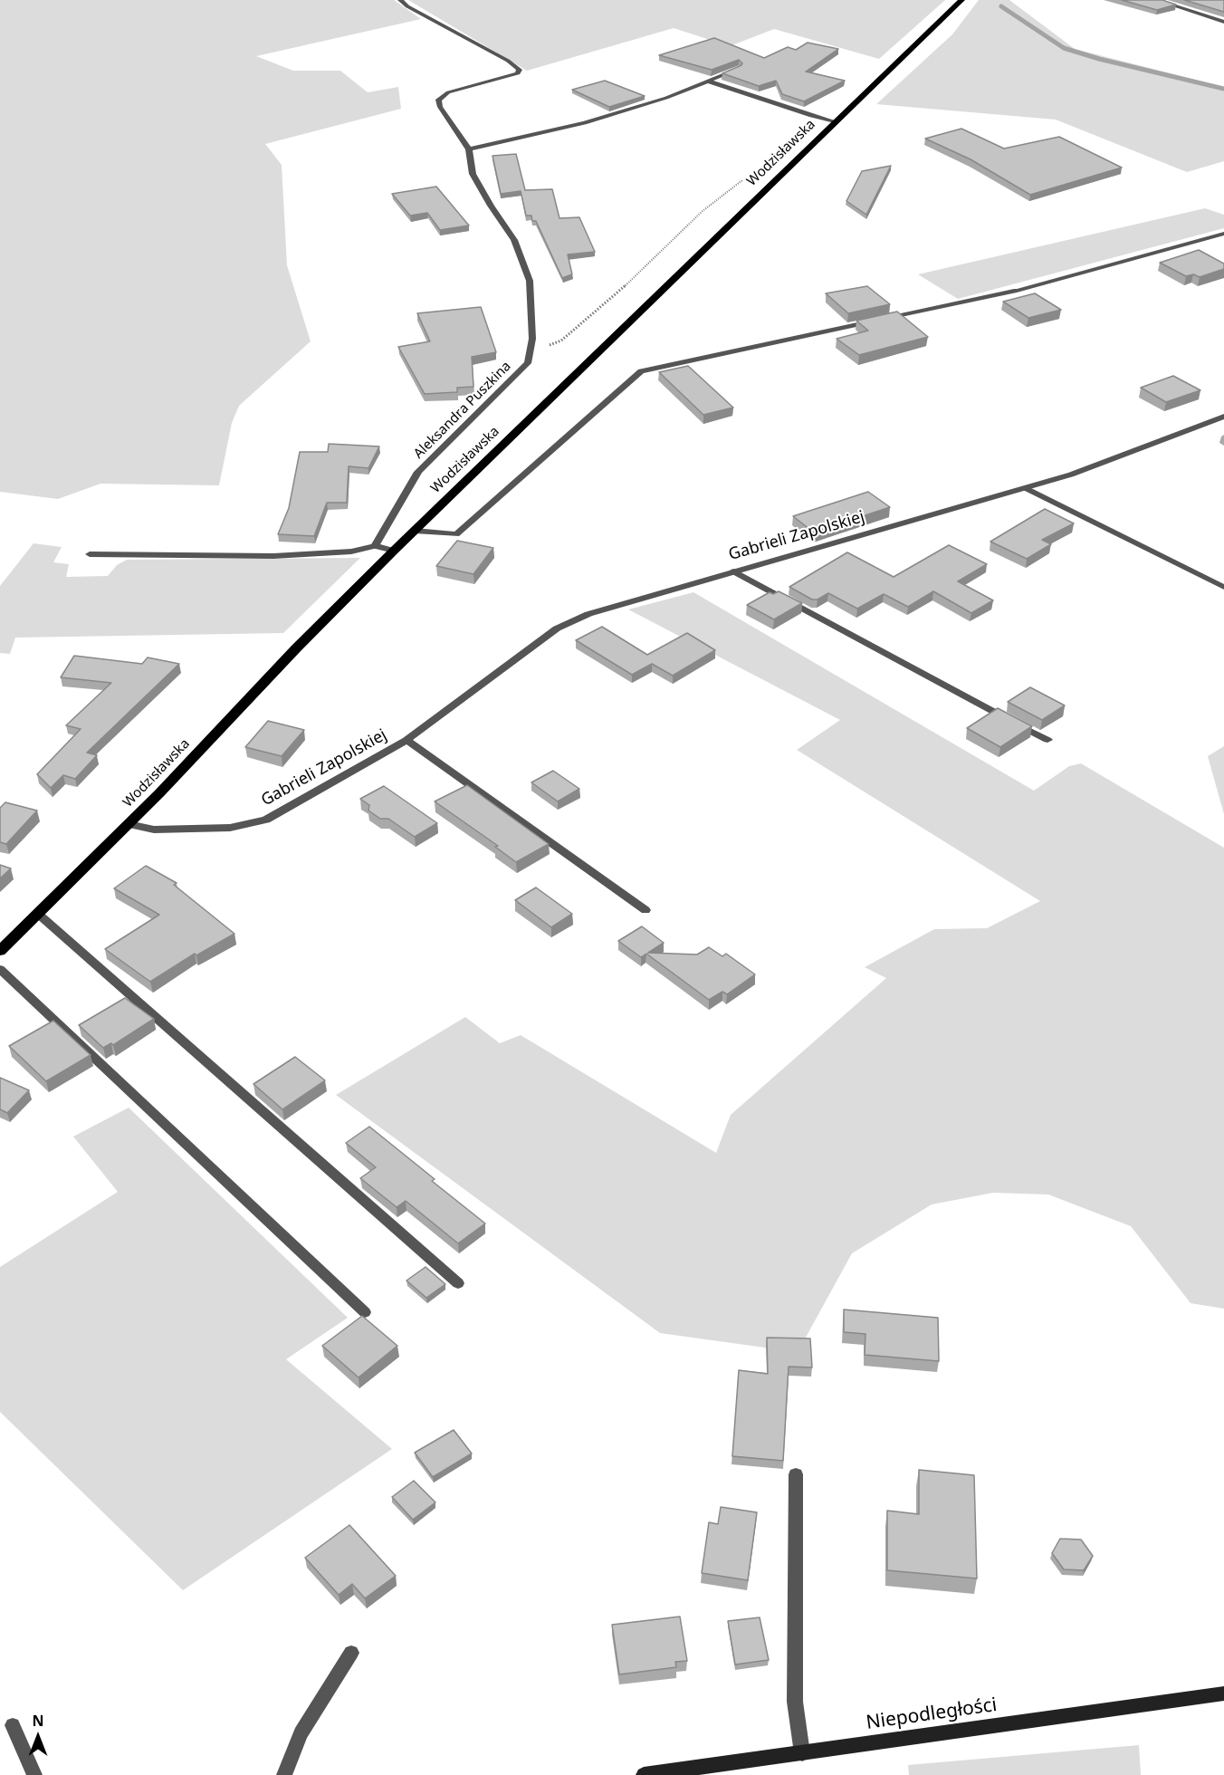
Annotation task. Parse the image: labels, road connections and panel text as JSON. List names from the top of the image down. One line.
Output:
{"streets":{"main road":["Wodzisławska"],"street":["Aleksandra Puszkina","Gabrieli Zapolskiej","Niepodległości"]},"crossings":[["Wodzisławska","Gabrieli Zapolskiej"]],"north":"top"}
